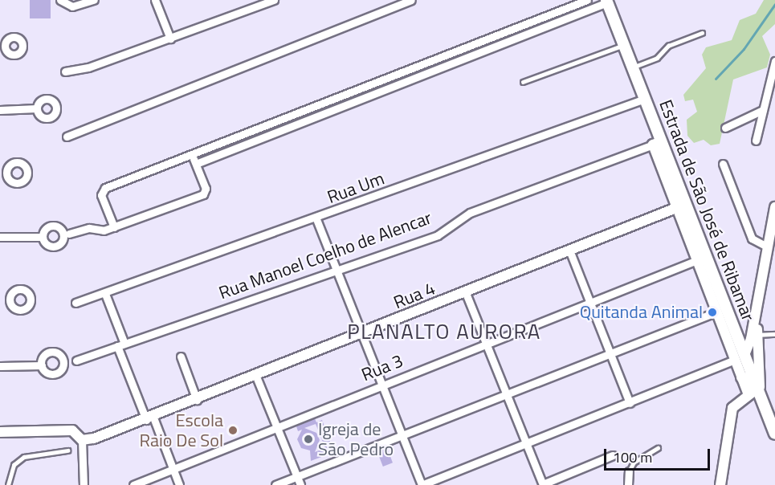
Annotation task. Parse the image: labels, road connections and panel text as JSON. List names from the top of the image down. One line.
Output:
{"streets":{"main road":["Estrada de São José de Ribamar"],"street":["Rua Um","Rua Manoel Coelho de Alencar","Rua 4","Rua 3"]},"crossings":[["Rua Um","Estrada de São José de Ribamar"],["Estrada de São José de Ribamar","Rua Manoel Coelho de Alencar"],["Estrada de São José de Ribamar","Rua 4"],["Estrada de São José de Ribamar","Rua 3"]],"districts":["PLANALTO AURORA"],"places":["Quitanda Animal","Escola Raio De Sol","Igreja de São Pedro"],"scale_bar":"100 m"}
